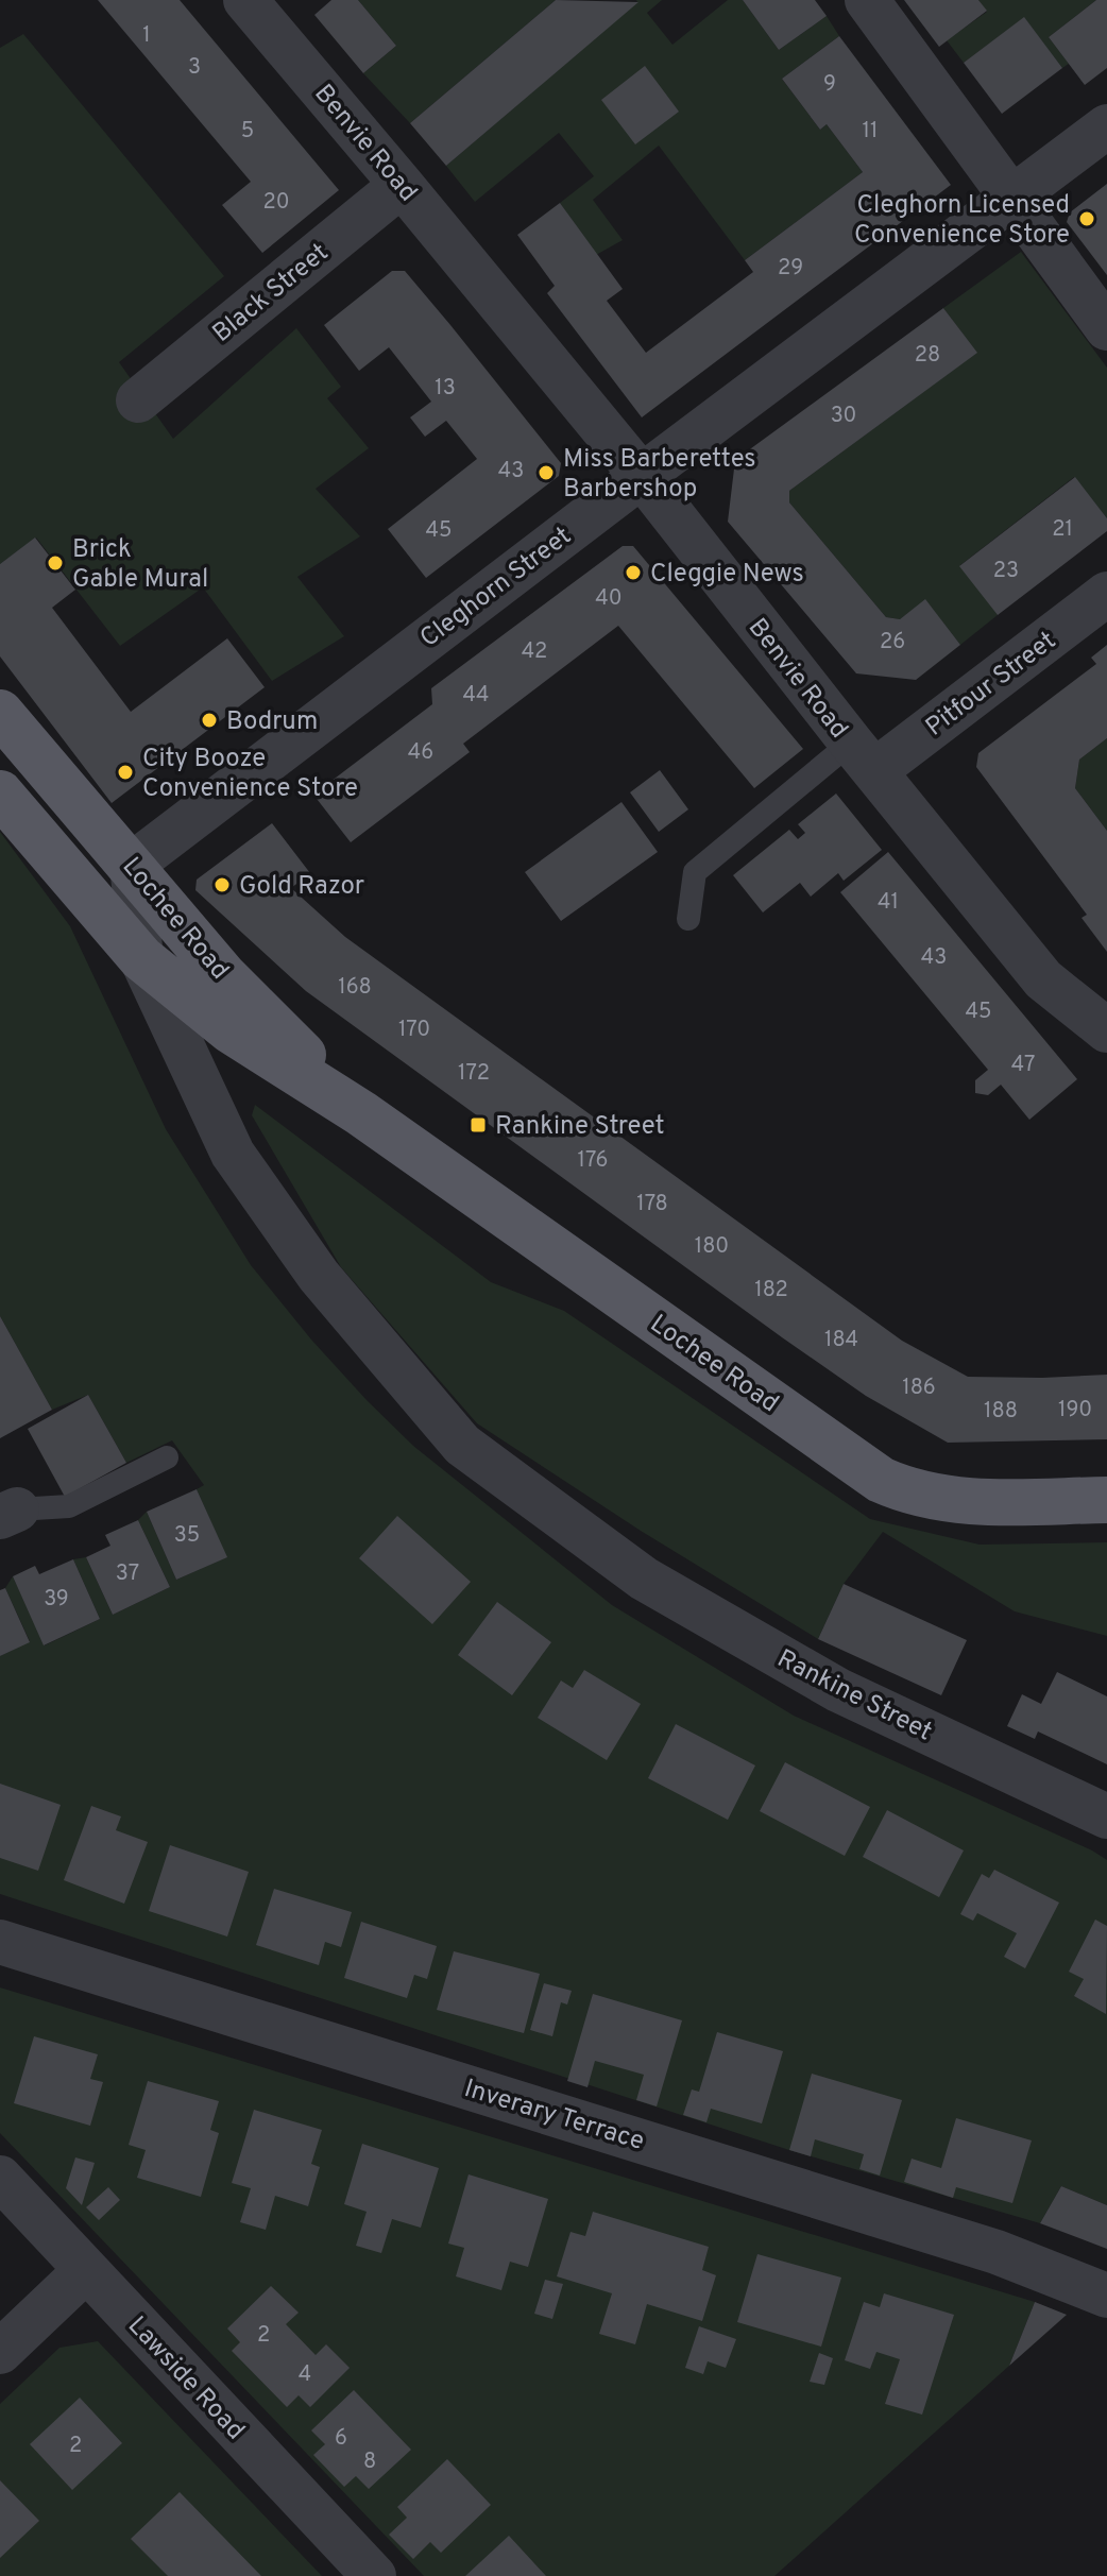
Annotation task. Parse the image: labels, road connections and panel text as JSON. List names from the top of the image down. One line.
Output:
{"streets":{"main road":["Lochee Road"],"street":["Benvie Road","Black Street","Cleghorn Street","Pitfour Street","Rankine Street","Inverary Terrace","Lawside Road"]},"crossings":[["Benvie Road","Black Street"],["Benvie Road","Cleghorn Street"],["Benvie Road","Pitfour Street"],["Cleghorn Street","Lochee Road"],["Cleghorn Street","Rankine Street"],["Lochee Road","Rankine Street"]],"places":{"other":["Cleghorn Licensed Convenience Store","Miss Barberettes Barbershop","Brick Gable Mural","Cleggie News","Bodrum","City Booze Convenience Store","Gold Razor"],"transit":["Rankine Street"]},"house_numbers":["1","3","9","5","11","20","29","28","13","30","43","21","45","23","40","26","42","44","46","41","43","168","45","170","47","172","176","178","180","182","184","186","190","188","35","37","39","2","4","6","2","8"]}
